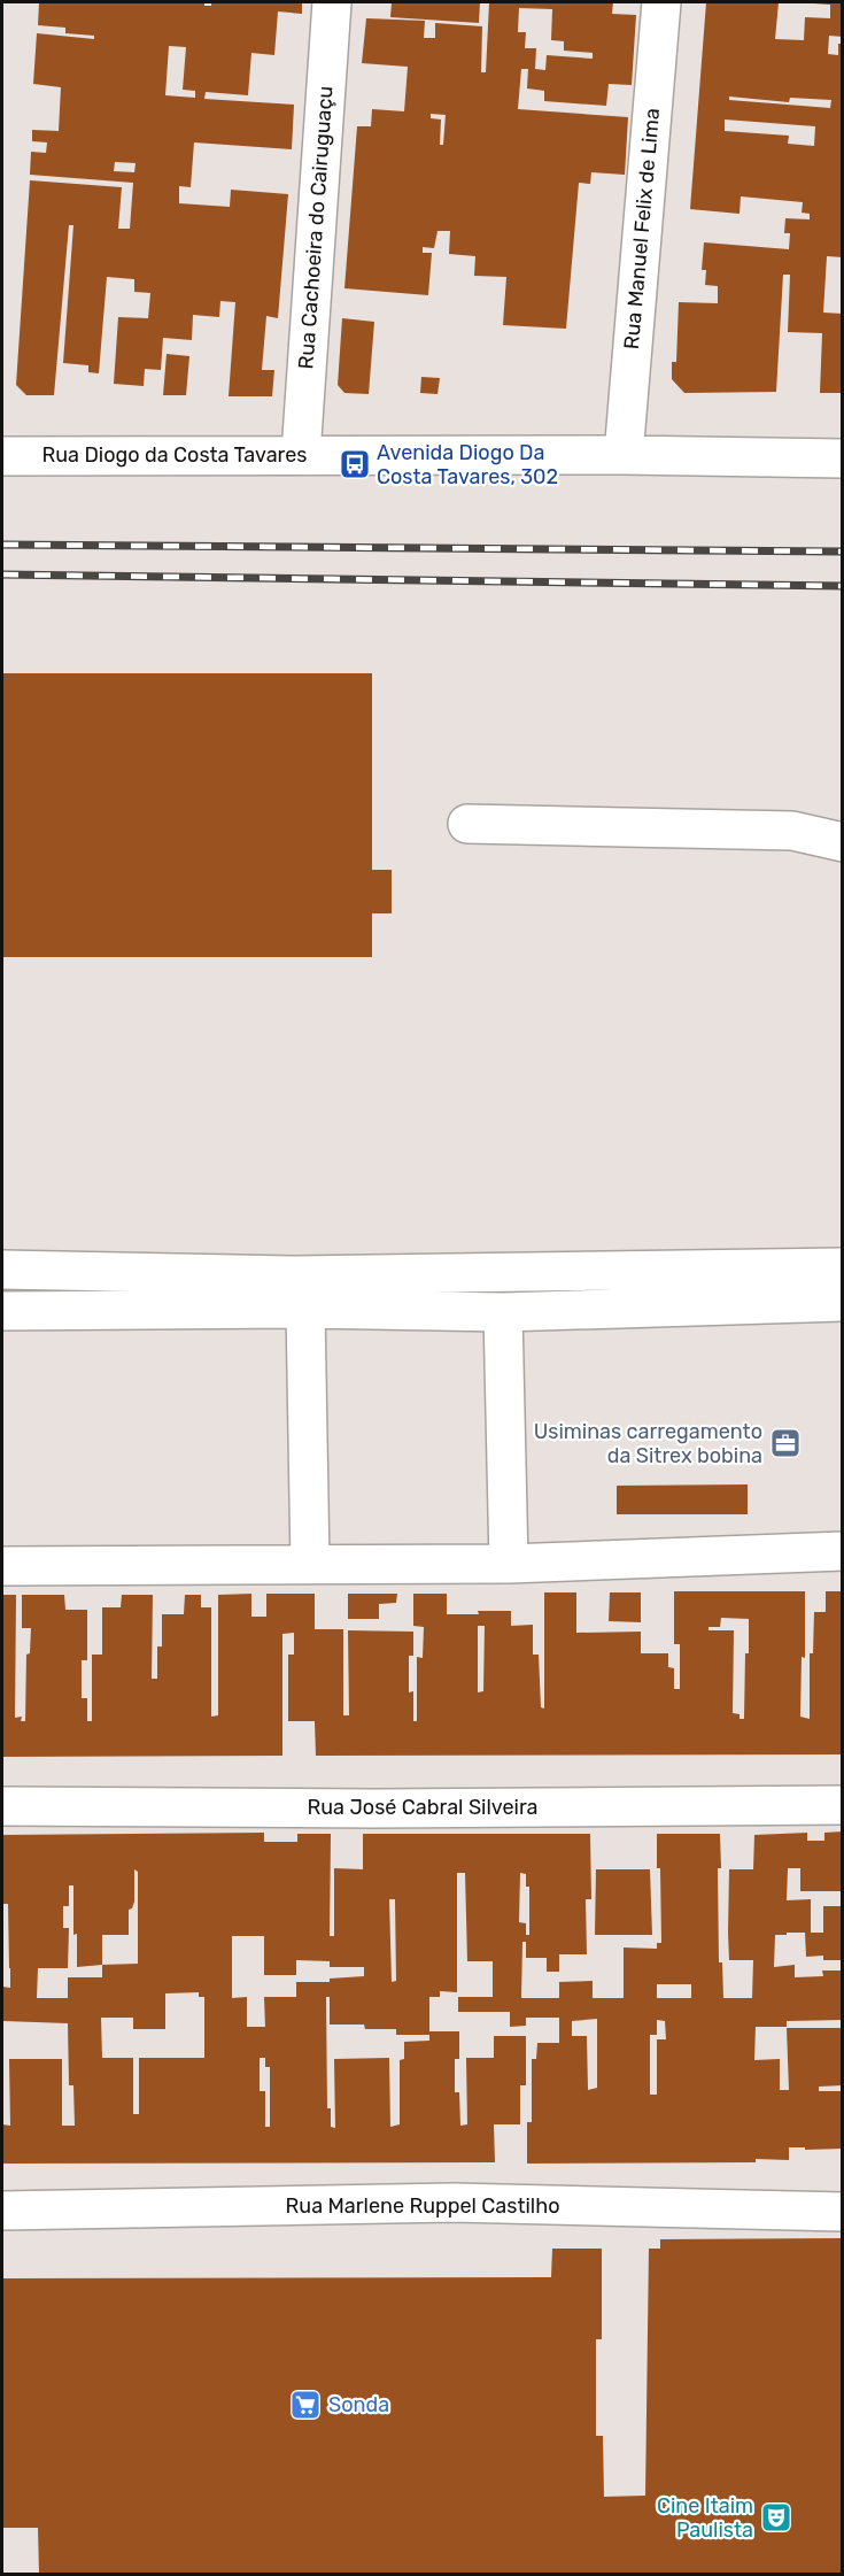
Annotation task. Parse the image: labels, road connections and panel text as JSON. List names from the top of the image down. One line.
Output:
{"streets":{"street":["Rua Cachoeira do Cairuguaçu","Rua Manuel Felix de Lima","Rua Diogo da Costa Tavares","Rua José Cabral Silveira","Rua Marlene Ruppel Castilho"]},"crossings":[["Rua Cachoeira do Cairuguaçu","Rua Diogo da Costa Tavares"],["Rua Manuel Felix de Lima","Rua Diogo da Costa Tavares"]],"places":{"bus stop":["Avenida Diogo Da Costa Tavares, 302"],"office":["Usiminas carregamento da Sitrex bobina"],"supermarket":["Sonda"],"theatre":["Cine Itaim Paulista"]}}
